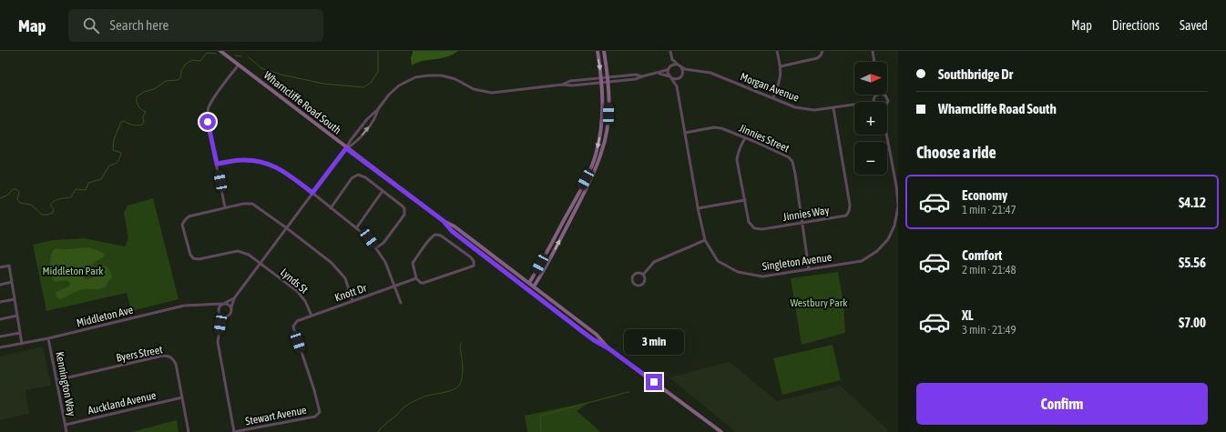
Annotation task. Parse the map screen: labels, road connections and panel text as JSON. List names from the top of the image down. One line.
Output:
{"streets":{"main road":["Wharncliffe Road South"],"street":["Morgan Avenue","Jinnies Street","Jinnies Way","Singleton Avenue","Lynds St","Knott Dr","Middleton Ave","Byers Street","Kennington Way","Auckland Avenue","Stewart Avenue"]},"crossings":[["Morgan Avenue","Jinnies Way"],["Morgan Avenue","Singleton Avenue"],["Jinnies Street","Jinnies Way"],["Jinnies Street","Singleton Avenue"],["Lynds St","Knott Dr"],["Knott Dr","Stewart Avenue"],["Middleton Ave","Kennington Way"],["Byers Street","Kennington Way"],["Byers Street","Auckland Avenue"],["Kennington Way","Auckland Avenue"]],"parks":["Middleton Park","Westbury Park"],"north":"right","page":{"header":"Map","search":"Search here","nav":["Map","Directions","Saved"],"banner":["Southbridge Dr","Wharncliffe Road South"],"map_buttons":["+","−"],"heading":"Choose a ride","list":[{"name":"Economy","note":"1 min · 21:47","value":"$4.12"},{"name":"Comfort","note":"2 min · 21:48","value":"$5.56"},{"name":"XL","note":"3 min · 21:49","value":"$7.00"}],"bubble":"3 min","buttons":"Confirm"}}
